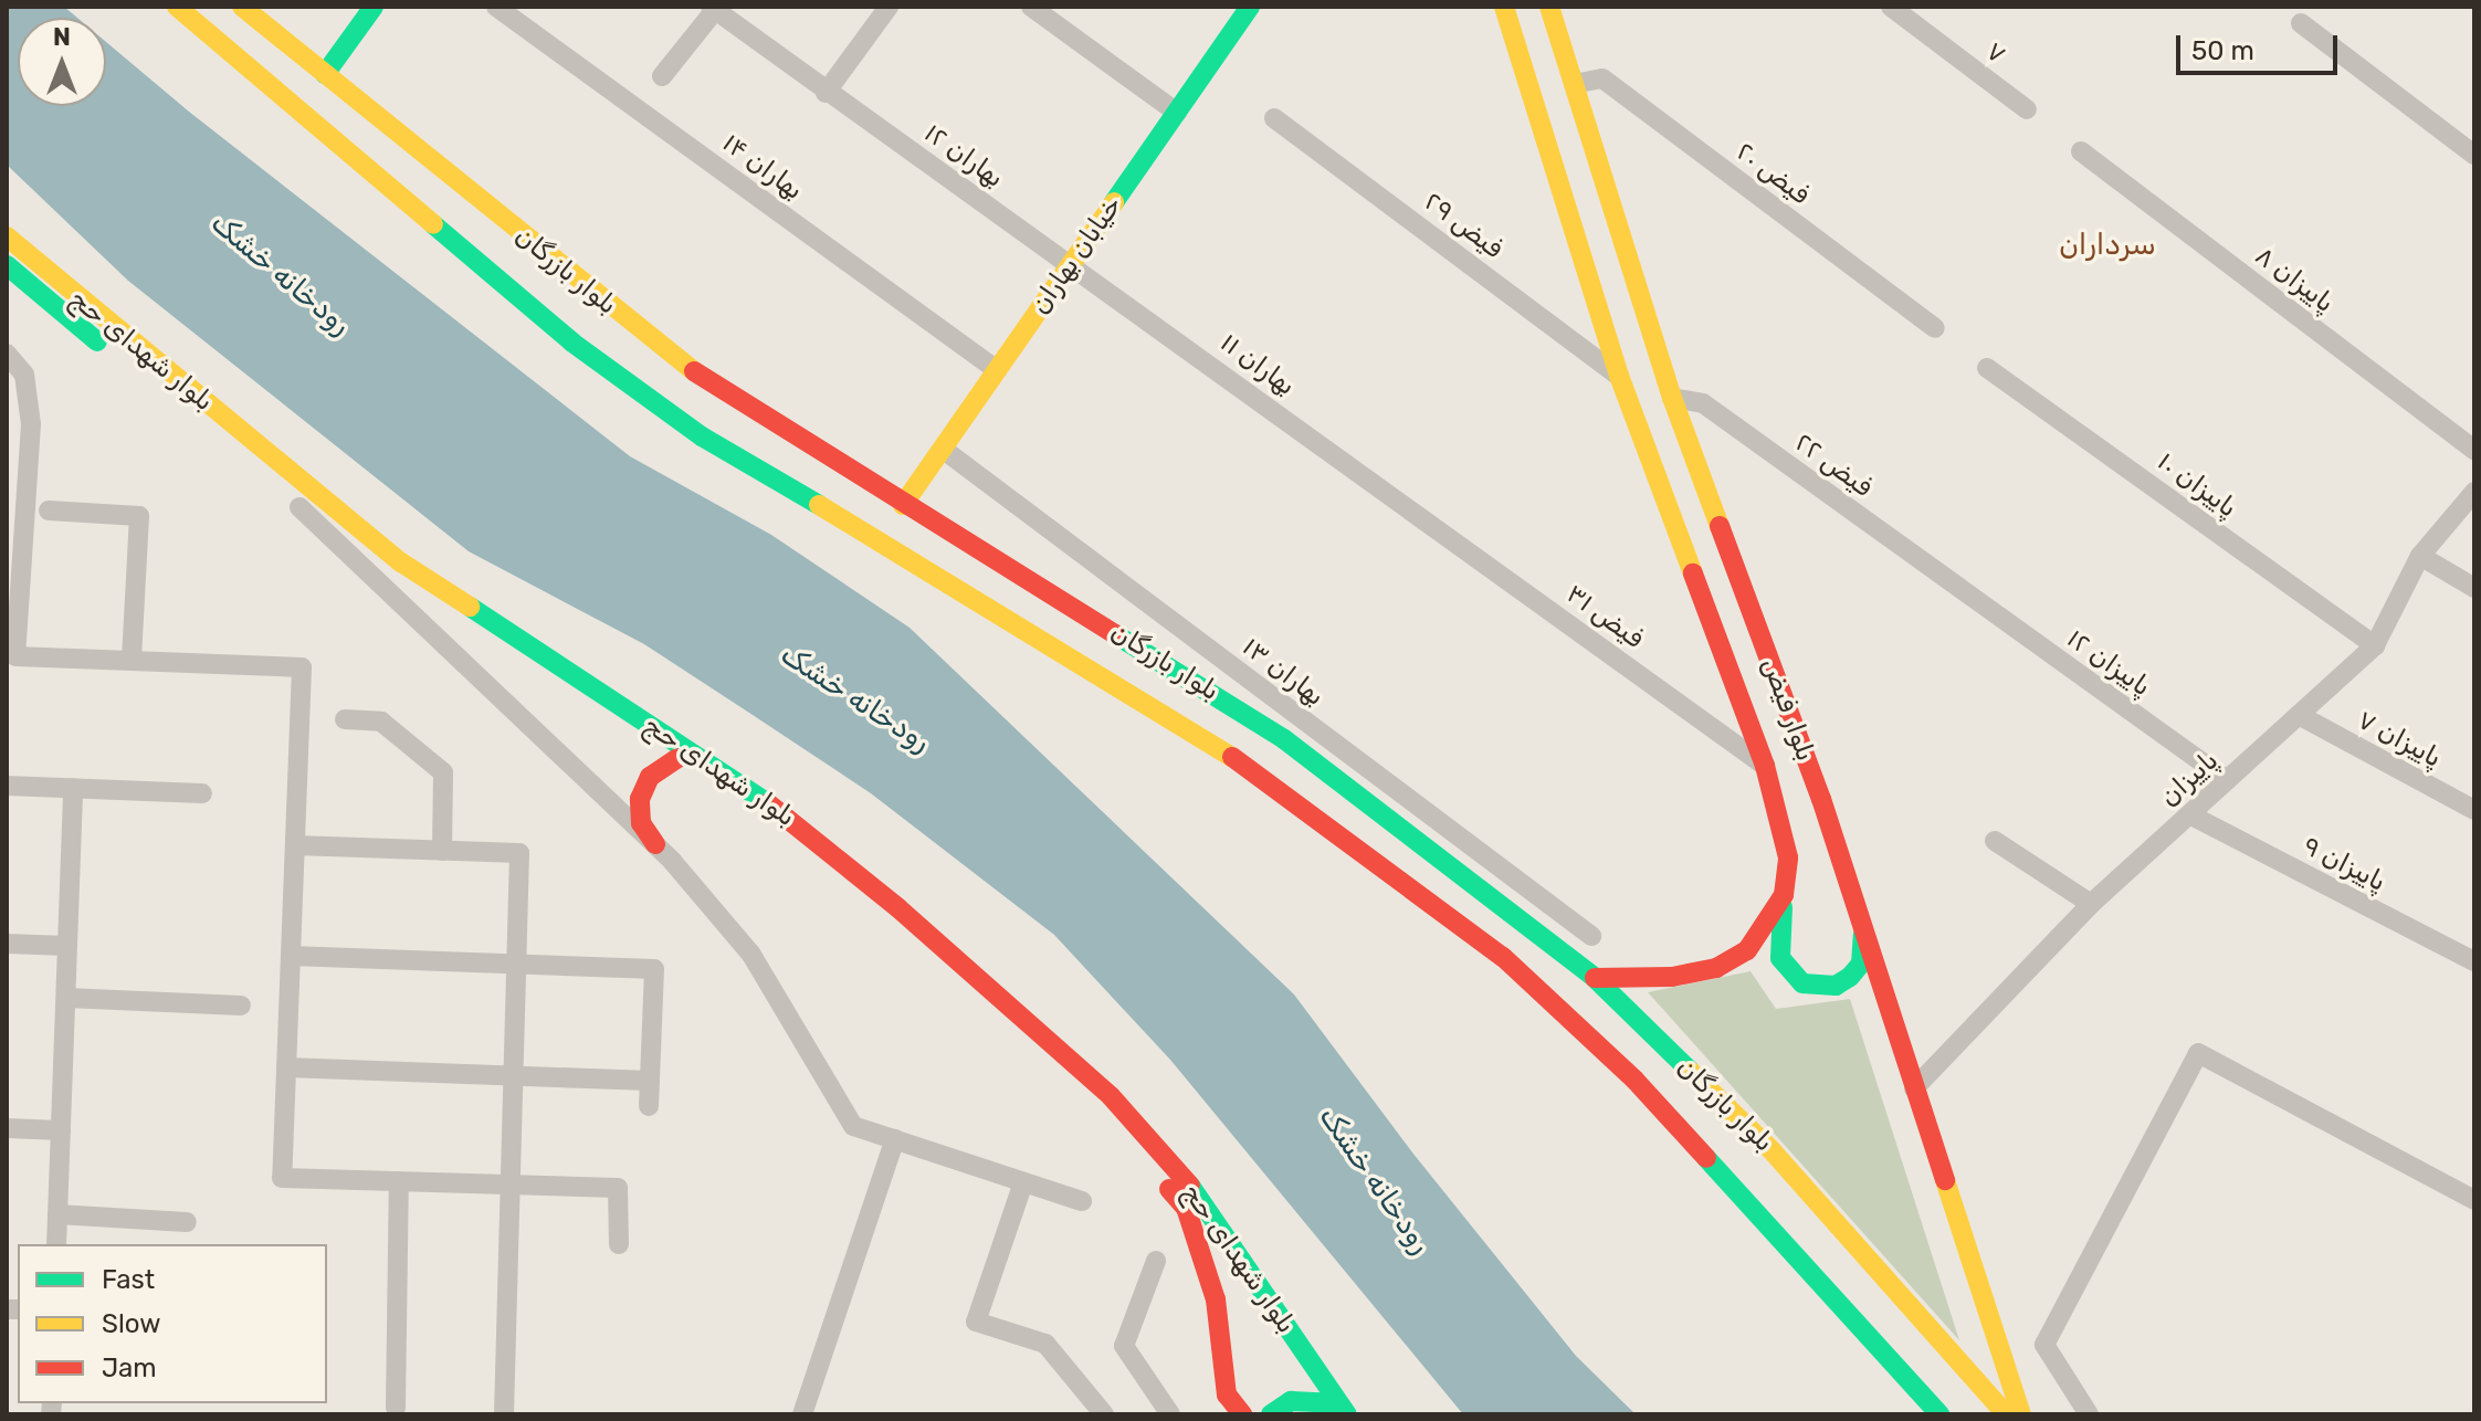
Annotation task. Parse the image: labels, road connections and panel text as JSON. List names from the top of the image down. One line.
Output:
{"streets":{"main road":["خیابان بهاران","بلوار بازرگان","بلوار شهدای حج","بلوار فیض"],"street":["۷","بهاران ۱۲","بهاران ۱۴","فیض ۲۰","فیض ۲۹","پاییزان ۸","بهاران ۱۱","فیض ۲۲","پاییزان ۱۰","فیض ۳۱","پاییزان ۱۲","بهاران ۱۳","پاییزان ۷","پاییزان","پاییزان ۹"]},"crossings":[["بهاران ۱۲","خیابان بهاران"],["بهاران ۱۲","بهاران ۱۱"],["بهاران ۱۴","خیابان بهاران"],["فیض ۲۰","بلوار فیض"],["فیض ۲۹","بلوار فیض"],["خیابان بهاران","بلوار بازرگان"],["خیابان بهاران","بهاران ۱۱"],["خیابان بهاران","بهاران ۱۳"],["بلوار بازرگان","بلوار فیض"],["بهاران ۱۱","فیض ۳۱"],["فیض ۲۲","پاییزان ۱۲"],["فیض ۲۲","بلوار فیض"],["پاییزان ۱۰","پاییزان"],["فیض ۳۱","بلوار فیض"],["پاییزان ۱۲","پاییزان"],["بلوار فیض","پاییزان"],["پاییزان ۷","پاییزان"],["پاییزان","پاییزان ۹"]],"districts":["سرداران"],"water":["رودخانه خشک"],"legend":["Fast","Slow","Jam"],"scale_bar":"50 m","north":"top"}
